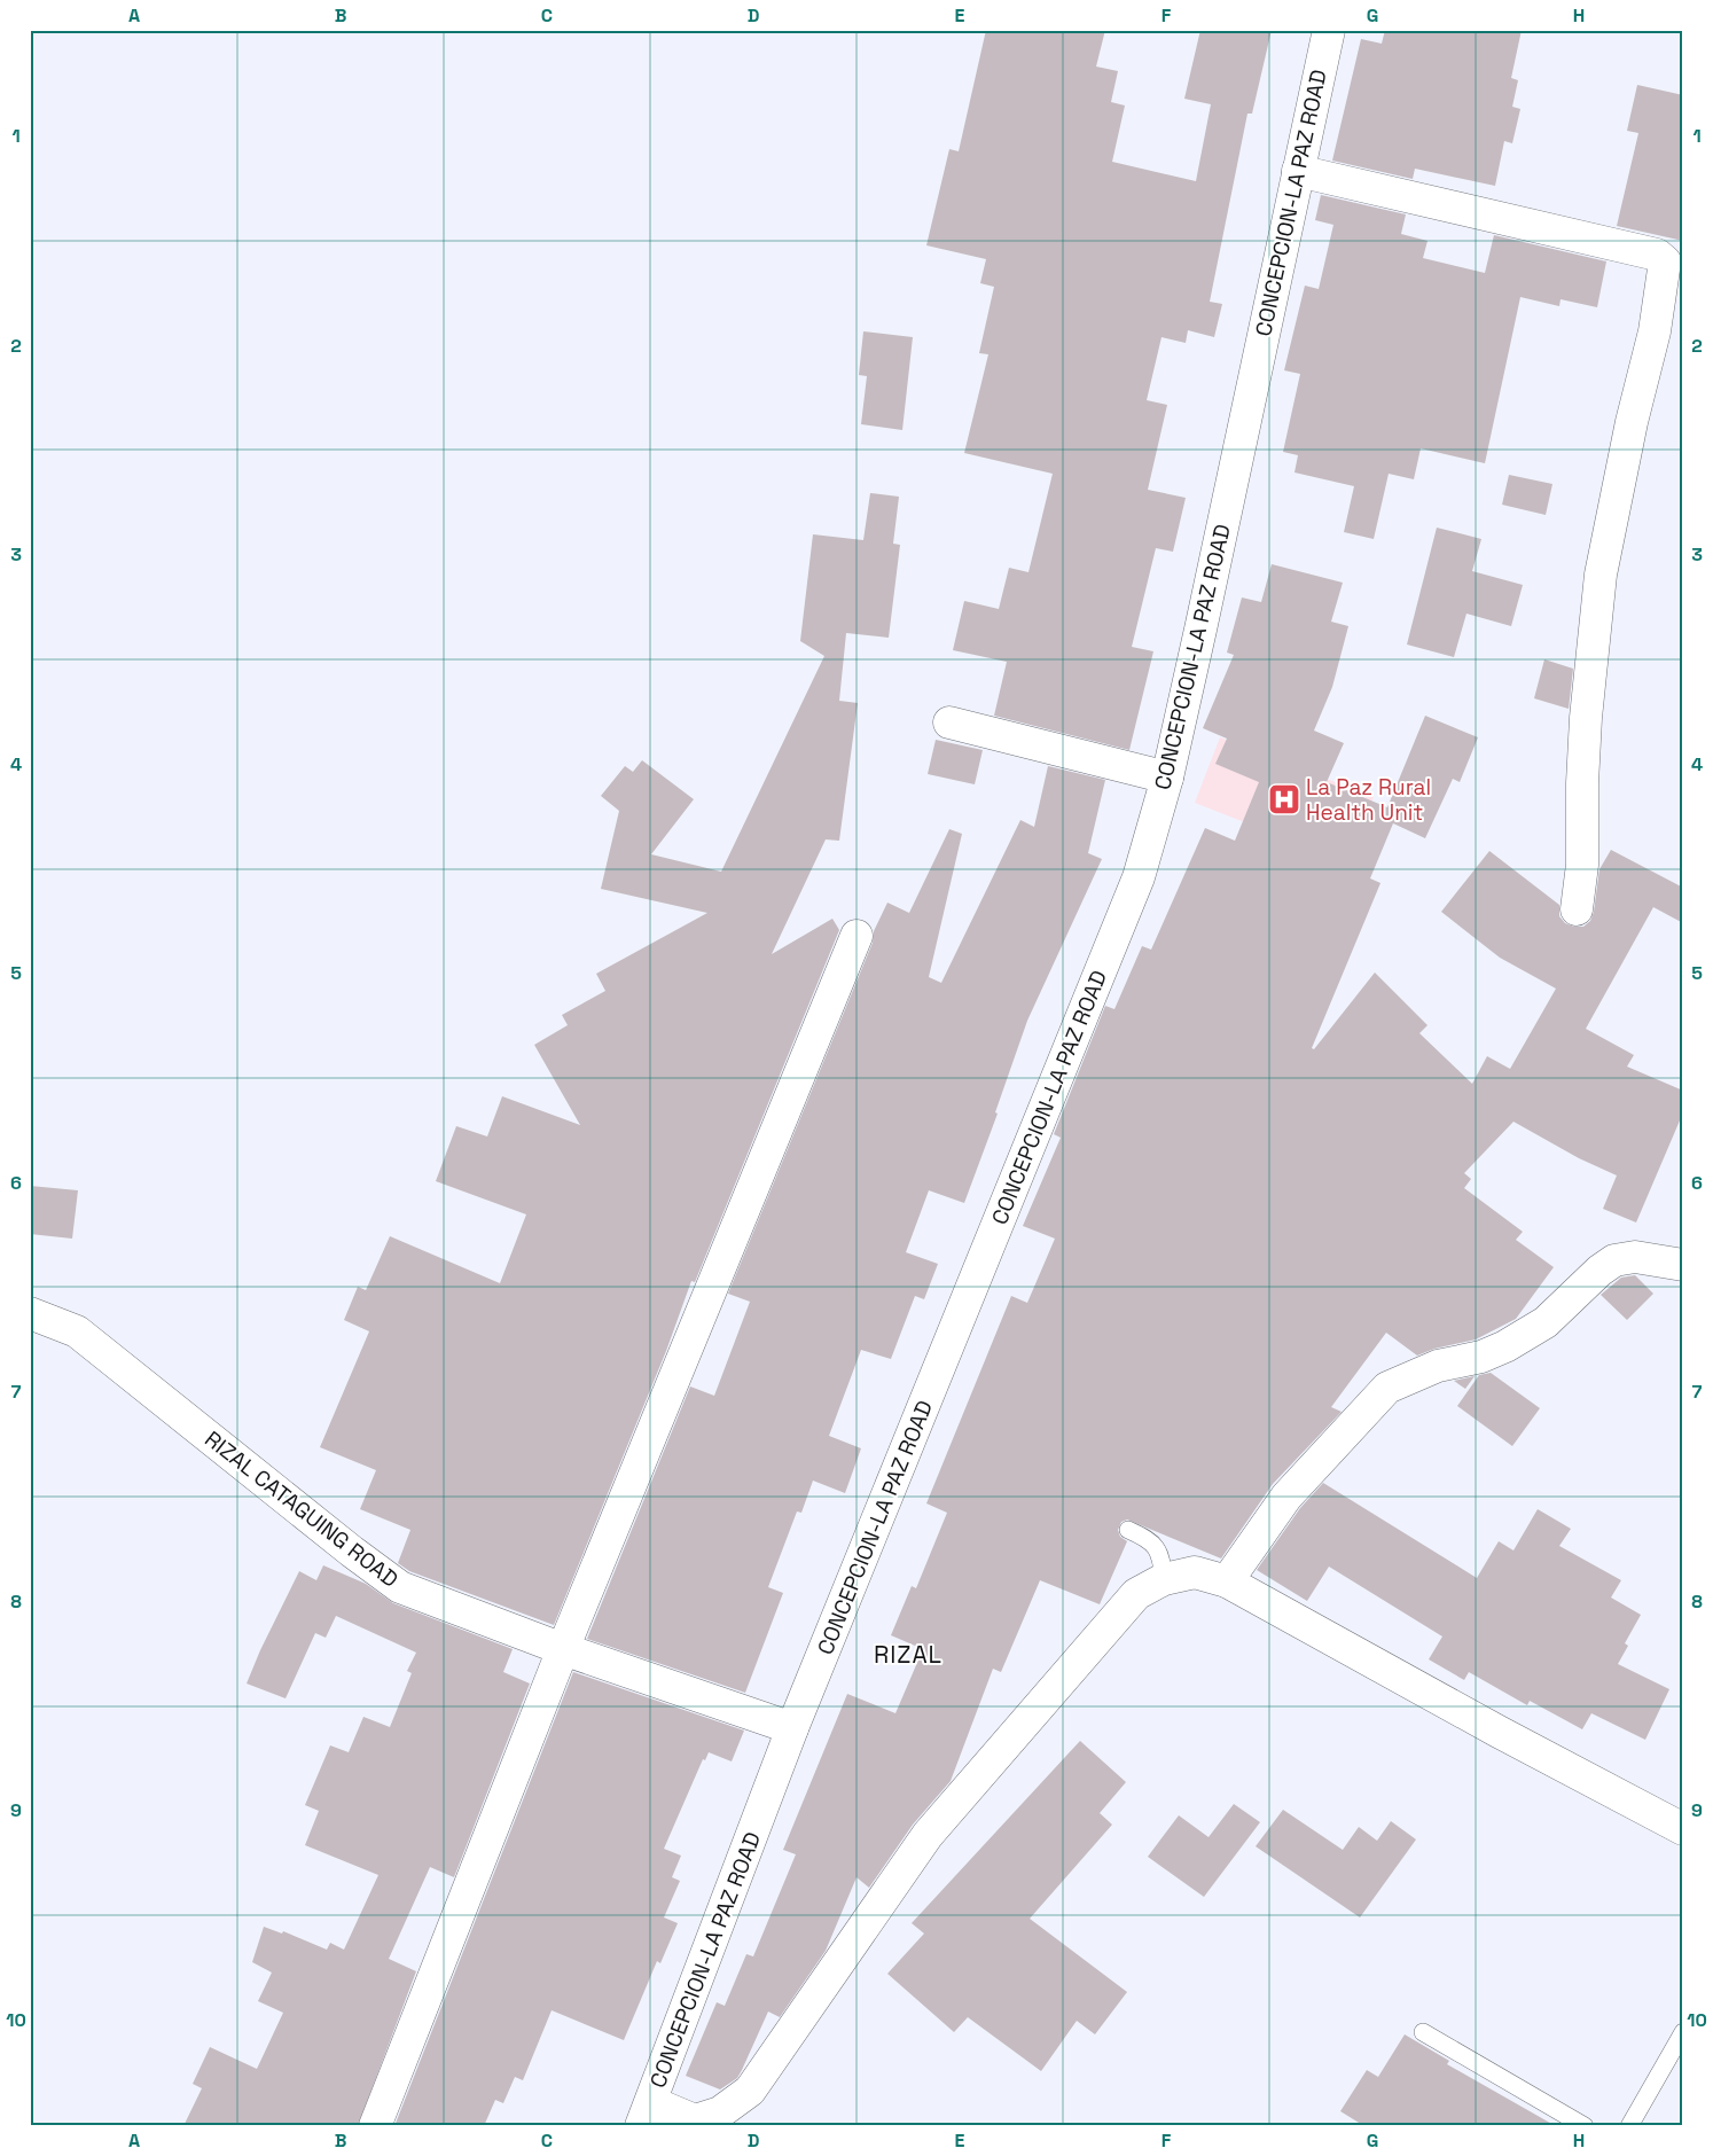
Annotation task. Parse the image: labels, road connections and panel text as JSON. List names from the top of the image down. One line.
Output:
{"streets":{"street":["CONCEPCION-LA PAZ ROAD","RIZAL CATAGUING ROAD"]},"crossings":[["CONCEPCION-LA PAZ ROAD","RIZAL CATAGUING ROAD"]],"districts":["RIZAL"],"places":{"hospital":["La Paz Rural Health Unit"]},"grid":{"columns":["A","B","C","D","E","F","G","H"],"rows":["1","2","3","4","5","6","7","8","9","10"]}}
